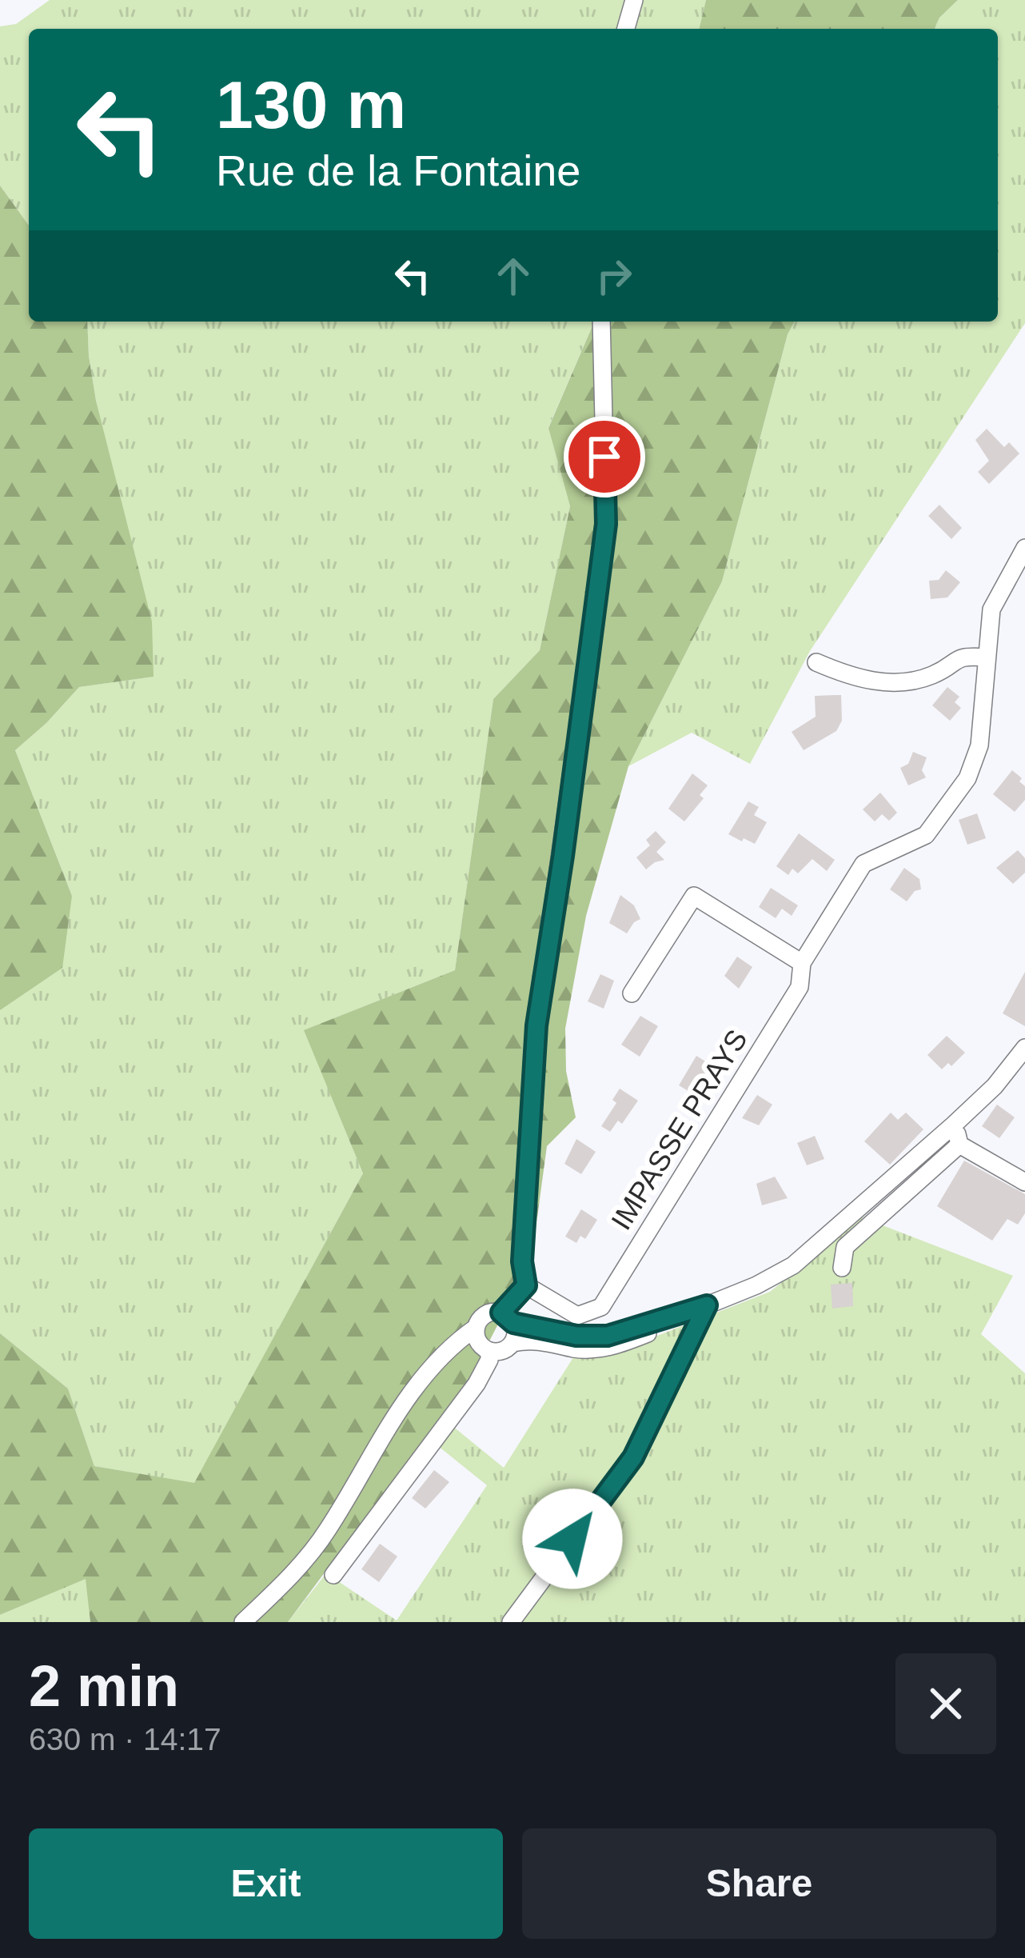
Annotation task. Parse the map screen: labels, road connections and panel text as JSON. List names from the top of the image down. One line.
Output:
{"streets":{"street":["IMPASSE PRAYS"]},"page":{"turn":["130 m","Rue de la Fontaine"],"heading":["2 min","630 m · 14:17"],"buttons":["Exit","Share"]}}
